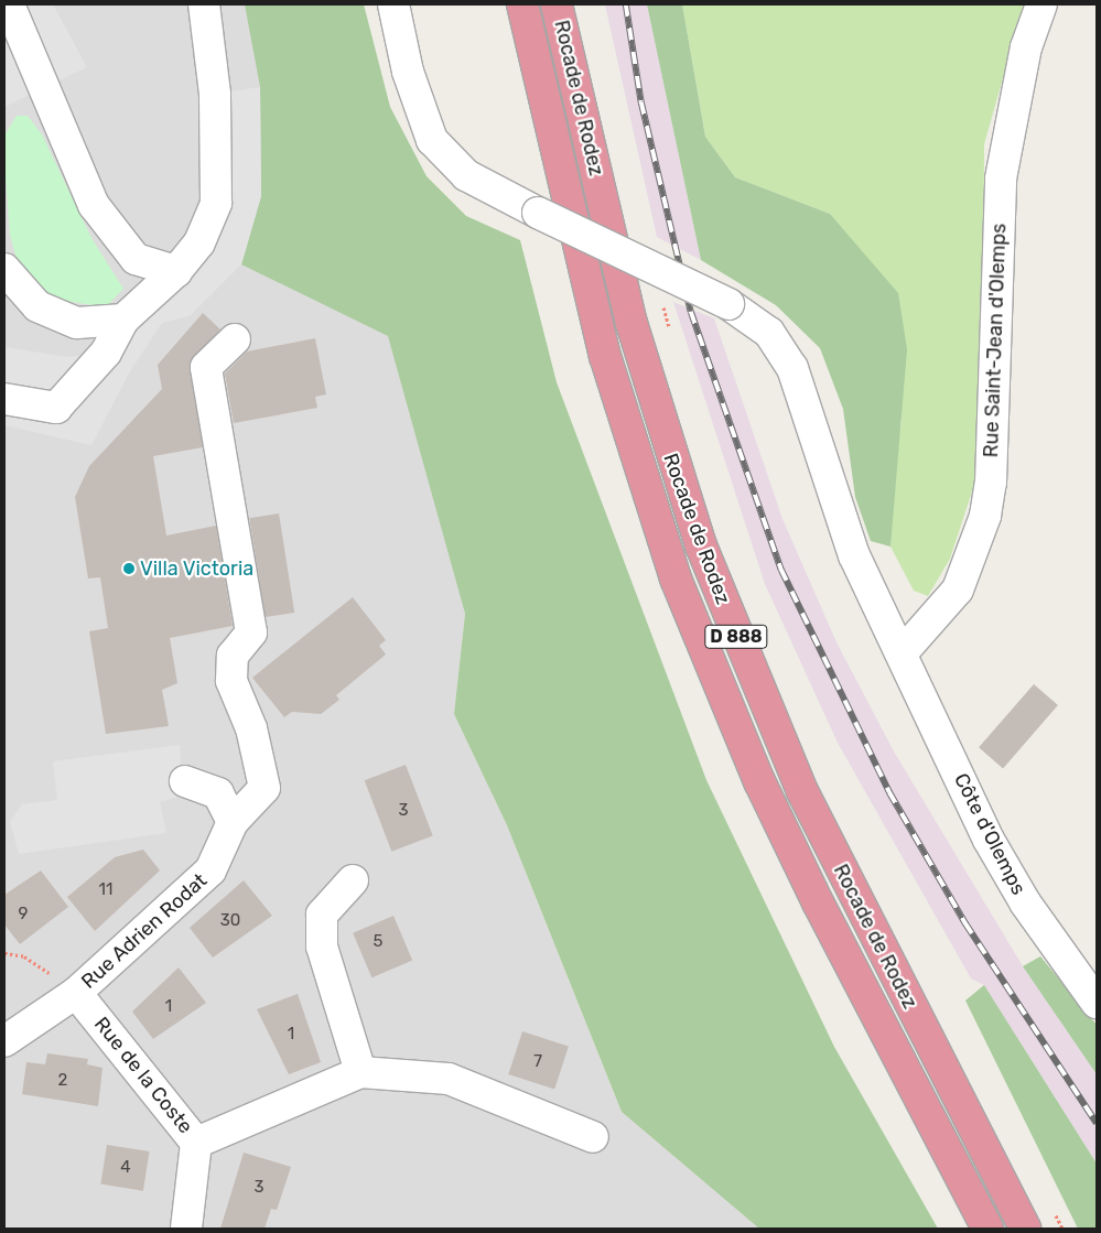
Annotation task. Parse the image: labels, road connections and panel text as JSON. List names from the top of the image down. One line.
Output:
{"streets":{"highway":["Rocade de Rodez","D 888"],"street":["Rue Saint-Jean d'Olemps","Côte d'Olemps","Rue Adrien Rodat","Rue de la Coste"]},"crossings":[["Rue Saint-Jean d'Olemps","Côte d'Olemps"],["Rue Adrien Rodat","Rue de la Coste"]],"places":["Villa Victoria"],"house_numbers":["3","11","9","30","5","1","1","7","2","4","3"]}
